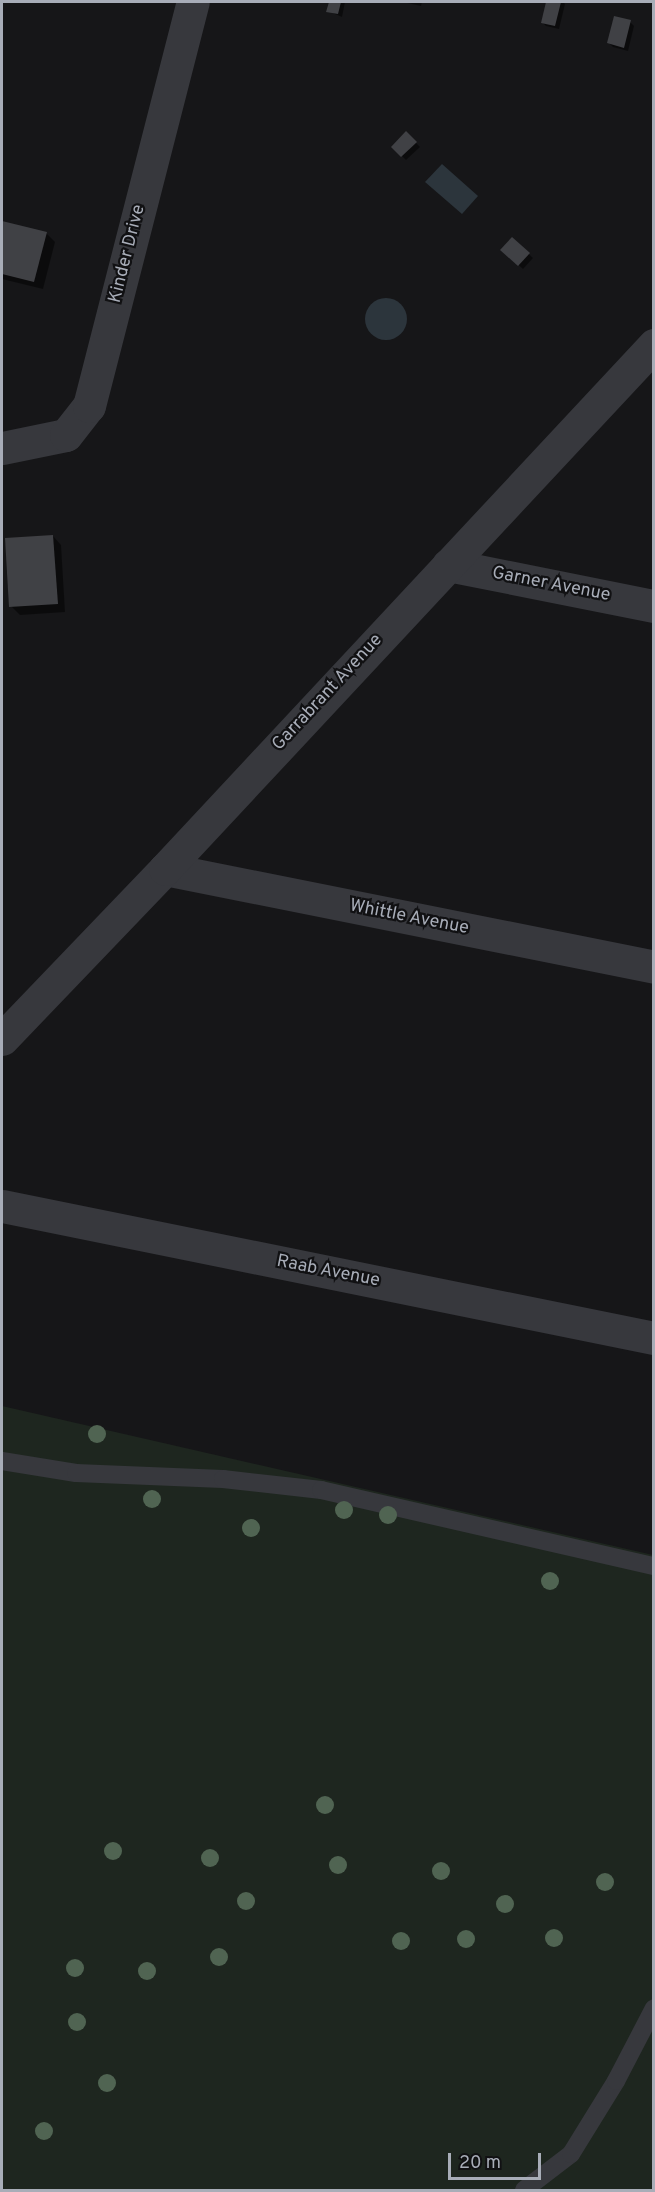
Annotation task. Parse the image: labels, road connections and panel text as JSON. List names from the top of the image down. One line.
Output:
{"streets":{"street":["Kinder Drive","Garner Avenue","Garrabrant Avenue","Whittle Avenue","Raab Avenue"]},"crossings":[["Garner Avenue","Garrabrant Avenue"],["Garrabrant Avenue","Whittle Avenue"]],"scale_bar":"20 m"}
